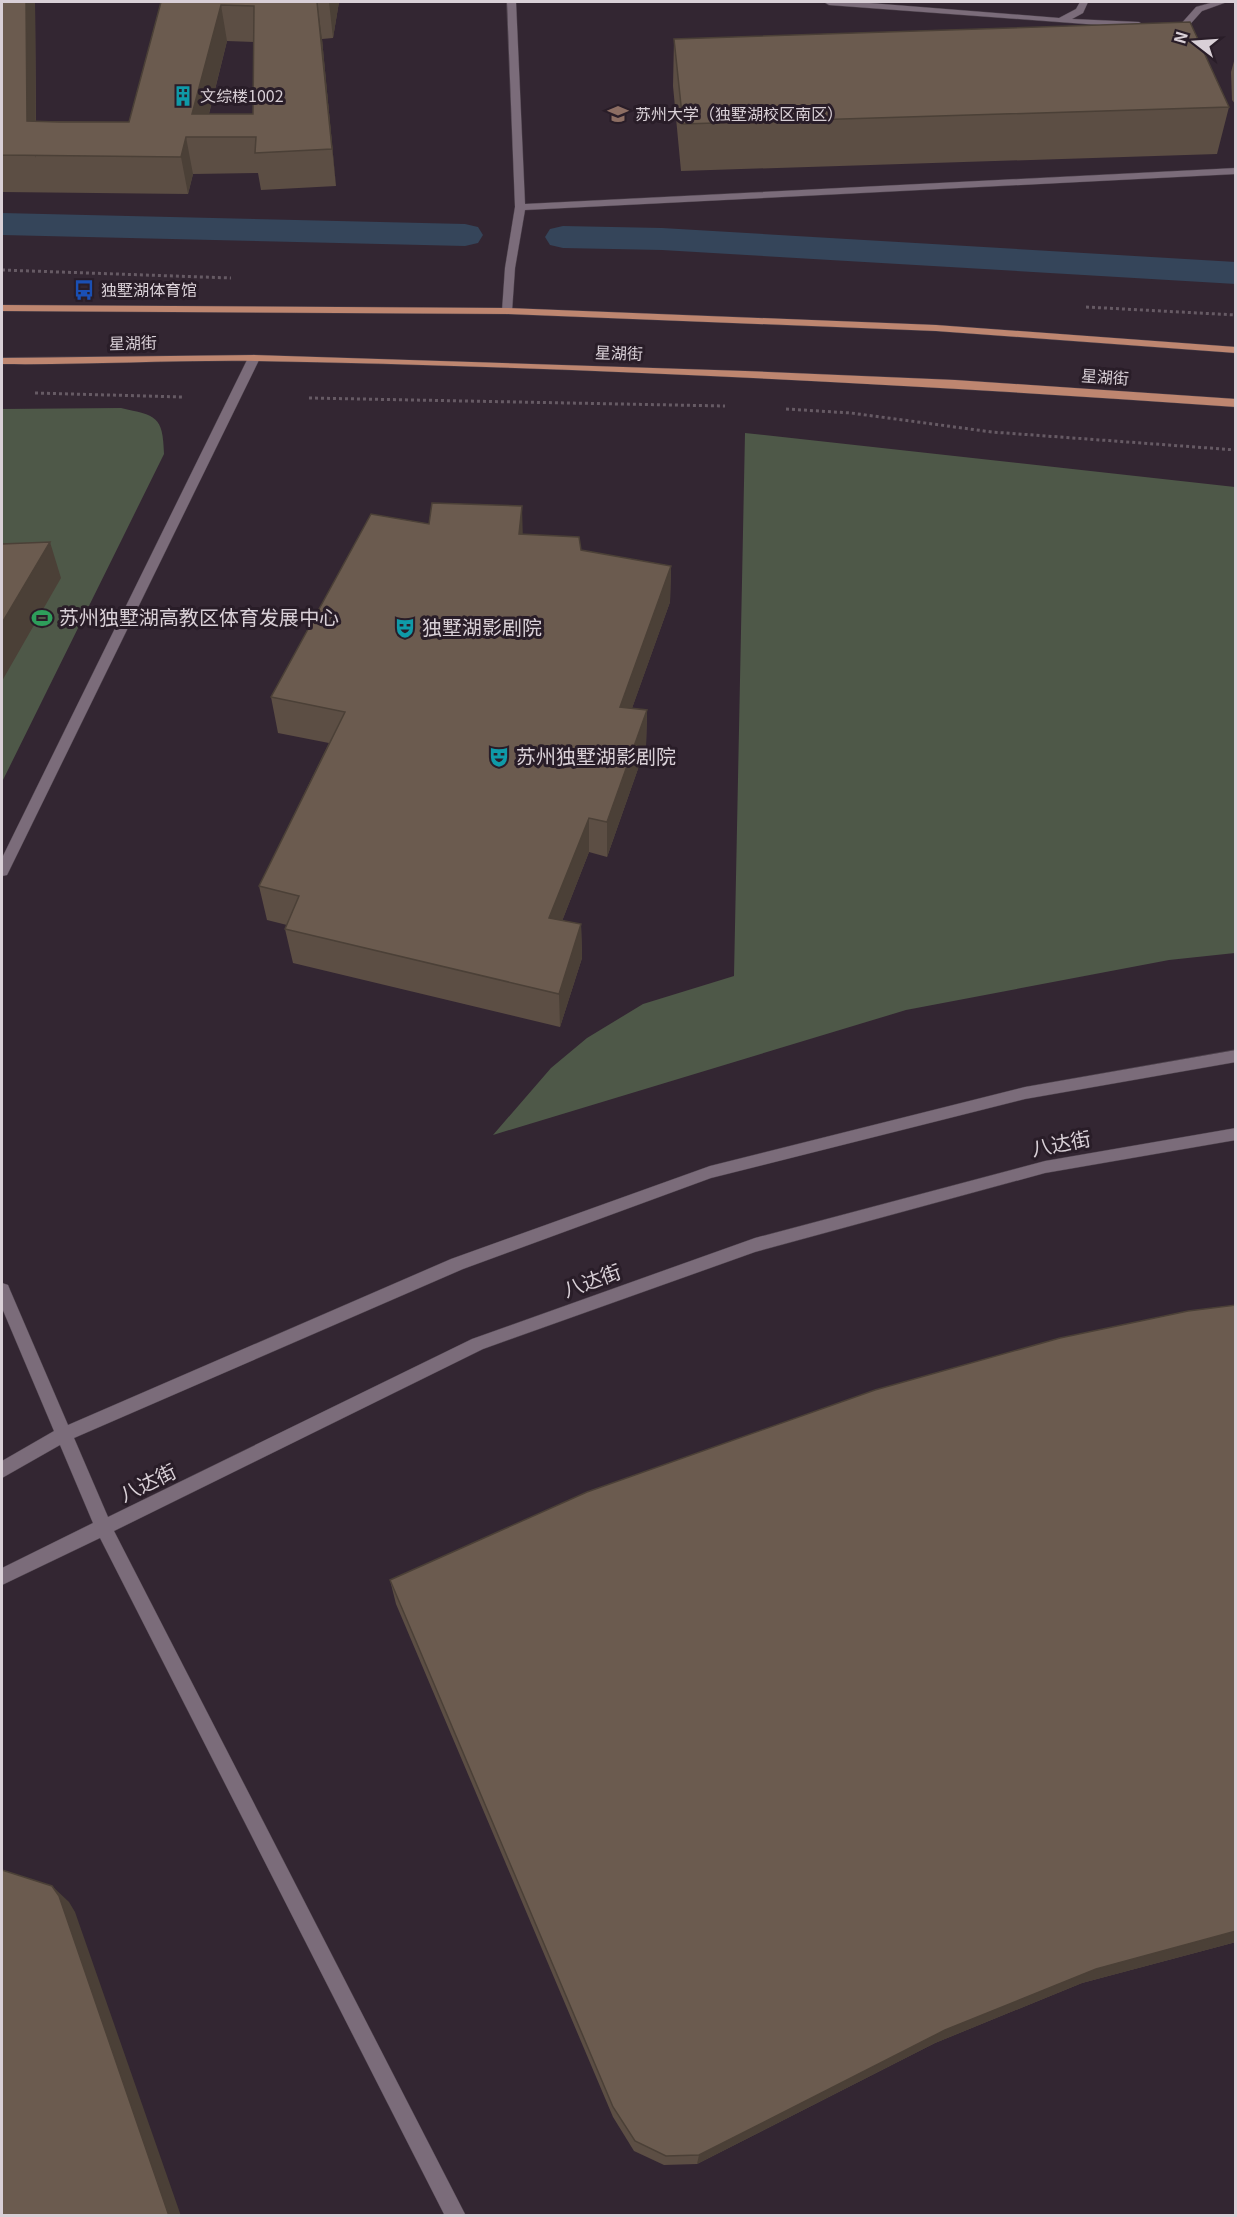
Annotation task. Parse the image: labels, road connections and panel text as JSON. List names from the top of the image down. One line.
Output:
{"streets":{"main road":["星湖街"],"street":["八达街"]},"places":{"building":["文综楼1002"],"school or university":["苏州大学（独墅湖校区南区）"],"bus stop":["独墅湖体育馆"],"sports":["苏州独墅湖高教区体育发展中心"],"theatre":["独墅湖影剧院","苏州独墅湖影剧院"]},"north":"left"}
